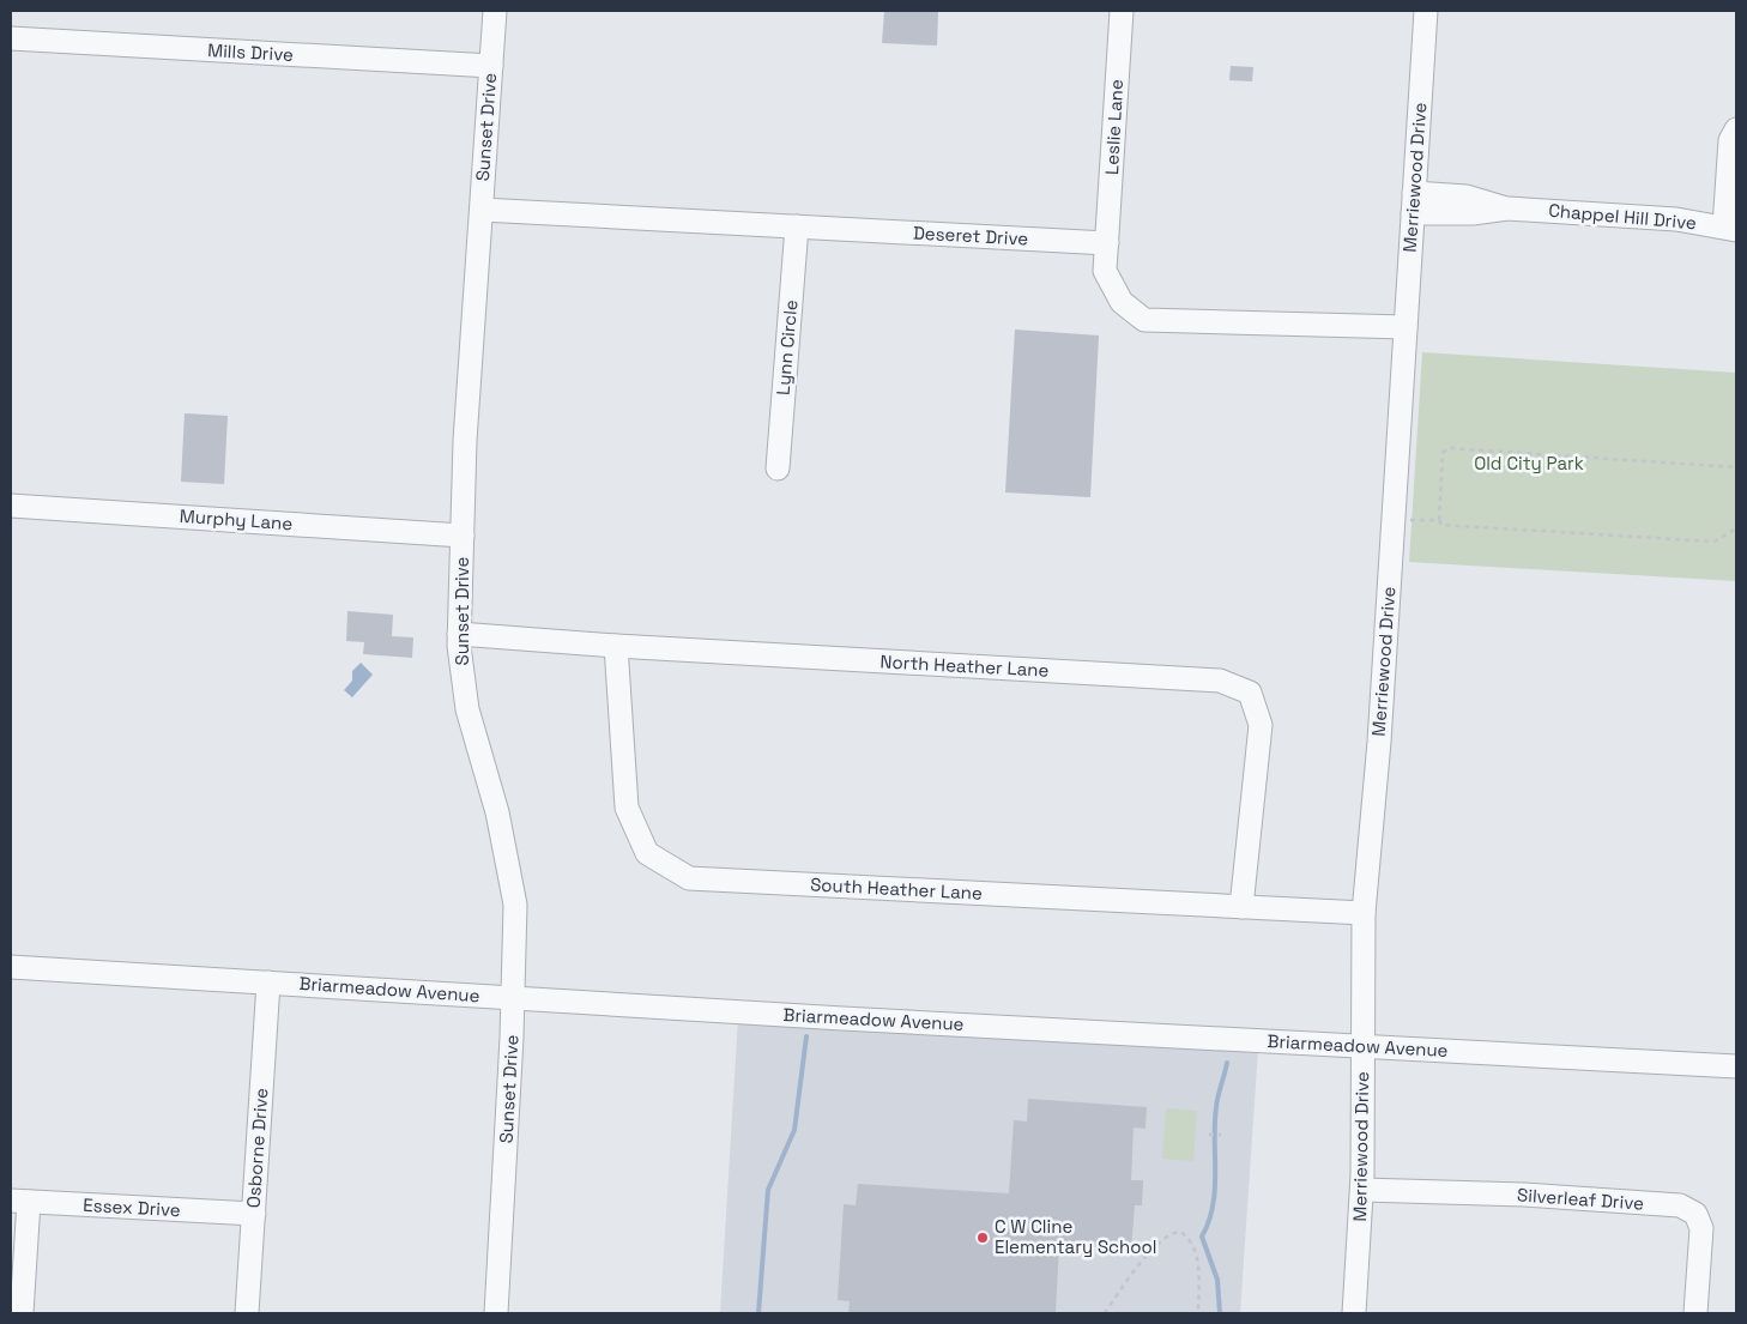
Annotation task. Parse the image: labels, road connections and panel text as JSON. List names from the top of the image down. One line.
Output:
{"streets":{"street":["Mills Drive","Sunset Drive","Leslie Lane","Merriewood Drive","Chappel Hill Drive","Deseret Drive","Lynn Circle","Murphy Lane","North Heather Lane","South Heather Lane","Briarmeadow Avenue","Osborne Drive","Silverleaf Drive","Essex Drive"]},"crossings":[["Mills Drive","Sunset Drive"],["Sunset Drive","Deseret Drive"],["Sunset Drive","Murphy Lane"],["Sunset Drive","North Heather Lane"],["Sunset Drive","Briarmeadow Avenue"],["Leslie Lane","Deseret Drive"],["Merriewood Drive","Chappel Hill Drive"],["Merriewood Drive","South Heather Lane"],["Merriewood Drive","Briarmeadow Avenue"],["Merriewood Drive","Silverleaf Drive"],["Deseret Drive","Lynn Circle"],["North Heather Lane","South Heather Lane"],["Briarmeadow Avenue","Osborne Drive"],["Osborne Drive","Essex Drive"]],"parks":["Old City Park"],"places":["C W Cline Elementary School"]}
